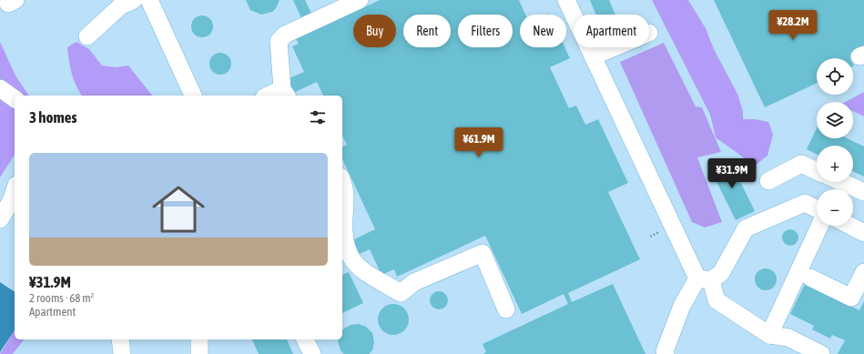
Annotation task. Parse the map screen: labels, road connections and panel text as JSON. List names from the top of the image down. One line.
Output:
{"page":{"price":["¥28.2M","¥61.9M","¥31.9M"],"chip":["Buy","Rent","Filters","New","Apartment"],"map_buttons":["+","−"],"heading":"3 homes","list":[{"name":"¥31.9M","note":"2 rooms · 68 m² · Apartment"}]}}
